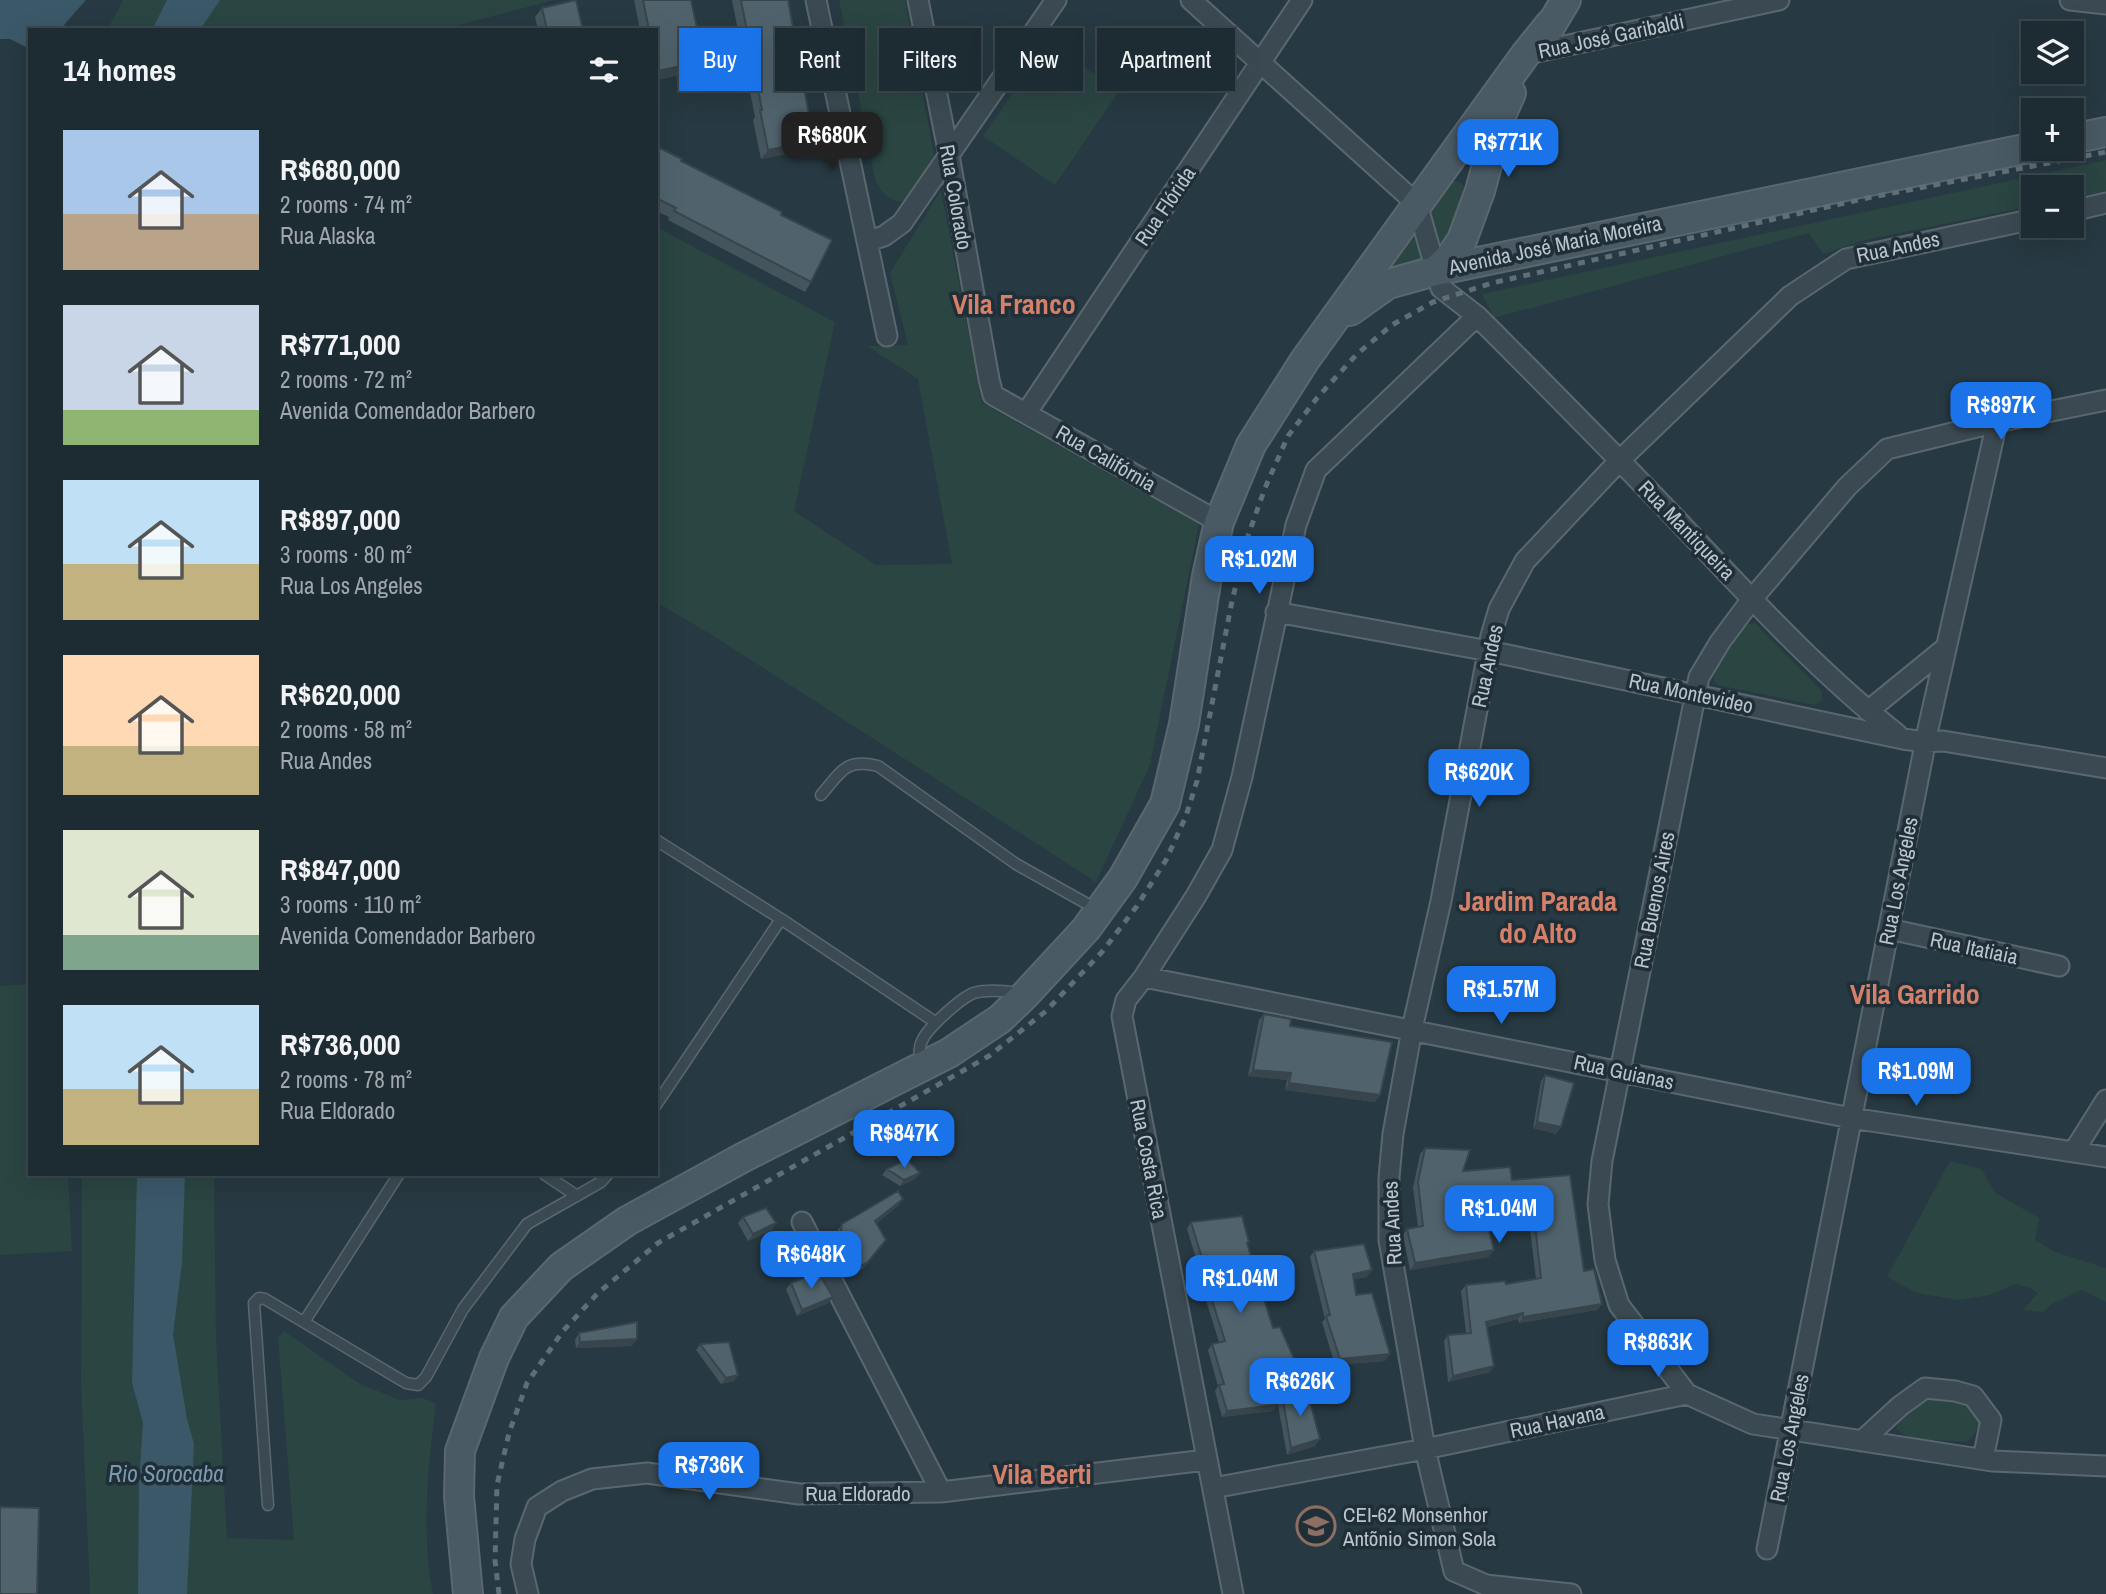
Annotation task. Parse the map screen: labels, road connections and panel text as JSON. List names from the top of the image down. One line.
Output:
{"streets":{"main road":["Avenida José Maria Moreira"],"street":["Rua José Garibaldi","Rua Colorado","Rua Flórida","Rua Andes","Rua Califórnia","Rua Mantiqueira","Rua Montevideo","Rua Los Angeles","Rua Buenos Aires","Rua Itatiaia","Rua Guianas","Rua Costa Rica","Rua Havana","Rua Eldorado"]},"crossings":[["Rua Colorado","Rua Califórnia"],["Rua Flórida","Rua Califórnia"],["Avenida José Maria Moreira","Rua Mantiqueira"],["Rua Andes","Rua Mantiqueira"],["Rua Andes","Rua Montevideo"],["Rua Andes","Rua Guianas"],["Rua Andes","Rua Havana"],["Rua Mantiqueira","Rua Montevideo"],["Rua Mantiqueira","Rua Buenos Aires"],["Rua Montevideo","Rua Los Angeles"],["Rua Montevideo","Rua Buenos Aires"],["Rua Los Angeles","Rua Buenos Aires"],["Rua Los Angeles","Rua Itatiaia"],["Rua Los Angeles","Rua Guianas"],["Rua Buenos Aires","Rua Guianas"],["Rua Buenos Aires","Rua Havana"],["Rua Guianas","Rua Costa Rica"],["Rua Costa Rica","Rua Havana"],["Rua Costa Rica","Rua Eldorado"]],"districts":["Vila Franco","Jardim Parada do Alto","Vila Garrido","Vila Berti"],"water":["Rio Sorocaba"],"places":{"school or university":["CEI-62 Monsenhor Antõnio Simon Sola"]},"page":{"map_buttons":["+","−"],"chip":["Buy","Rent","Filters","New","Apartment"],"heading":"14 homes","price":["R$680K","R$771K","R$897K","R$1.02M","R$620K","R$1.57M","R$1.09M","R$847K","R$1.04M","R$648K","R$1.04M","R$863K","R$626K","R$736K"],"list":[{"name":"R$680,000","note":"2 rooms · 74 m² · Rua Alaska"},{"name":"R$771,000","note":"2 rooms · 72 m² · Avenida Comendador Barbero"},{"name":"R$897,000","note":"3 rooms · 80 m² · Rua Los Angeles"},{"name":"R$620,000","note":"2 rooms · 58 m² · Rua Andes"},{"name":"R$847,000","note":"3 rooms · 110 m² · Avenida Comendador Barbero"},{"name":"R$736,000","note":"2 rooms · 78 m² · Rua Eldorado"}]}}
